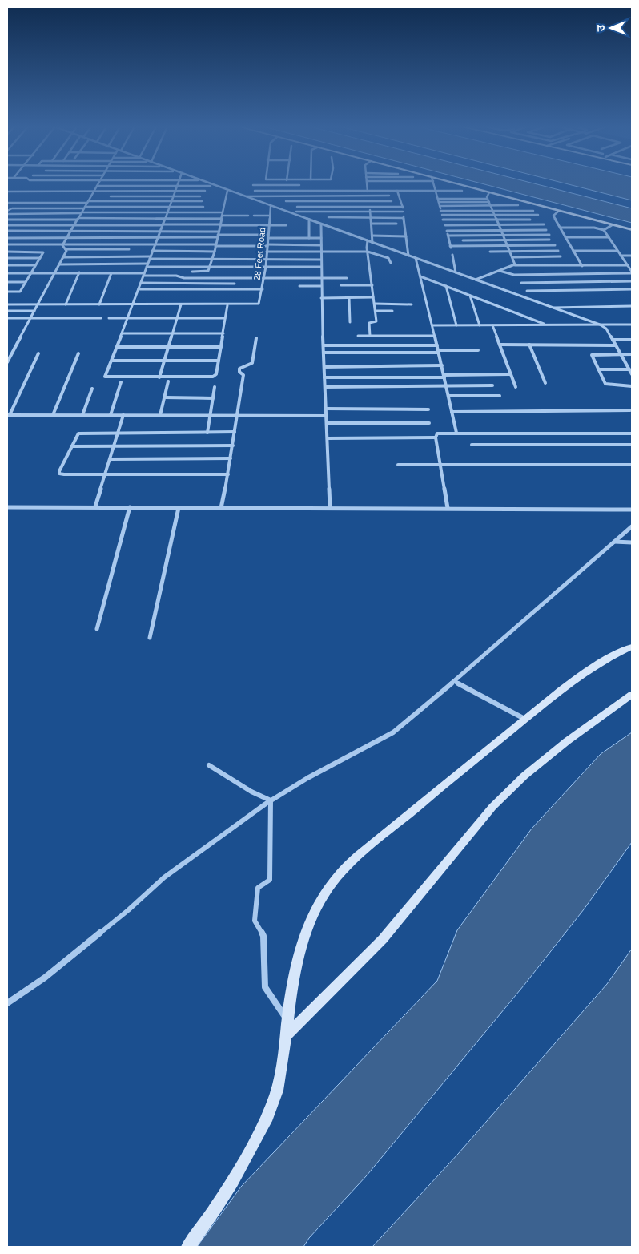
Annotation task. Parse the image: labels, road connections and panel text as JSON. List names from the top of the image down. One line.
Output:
{"streets":{"street":["28 Feet Road"]},"north":"left"}
